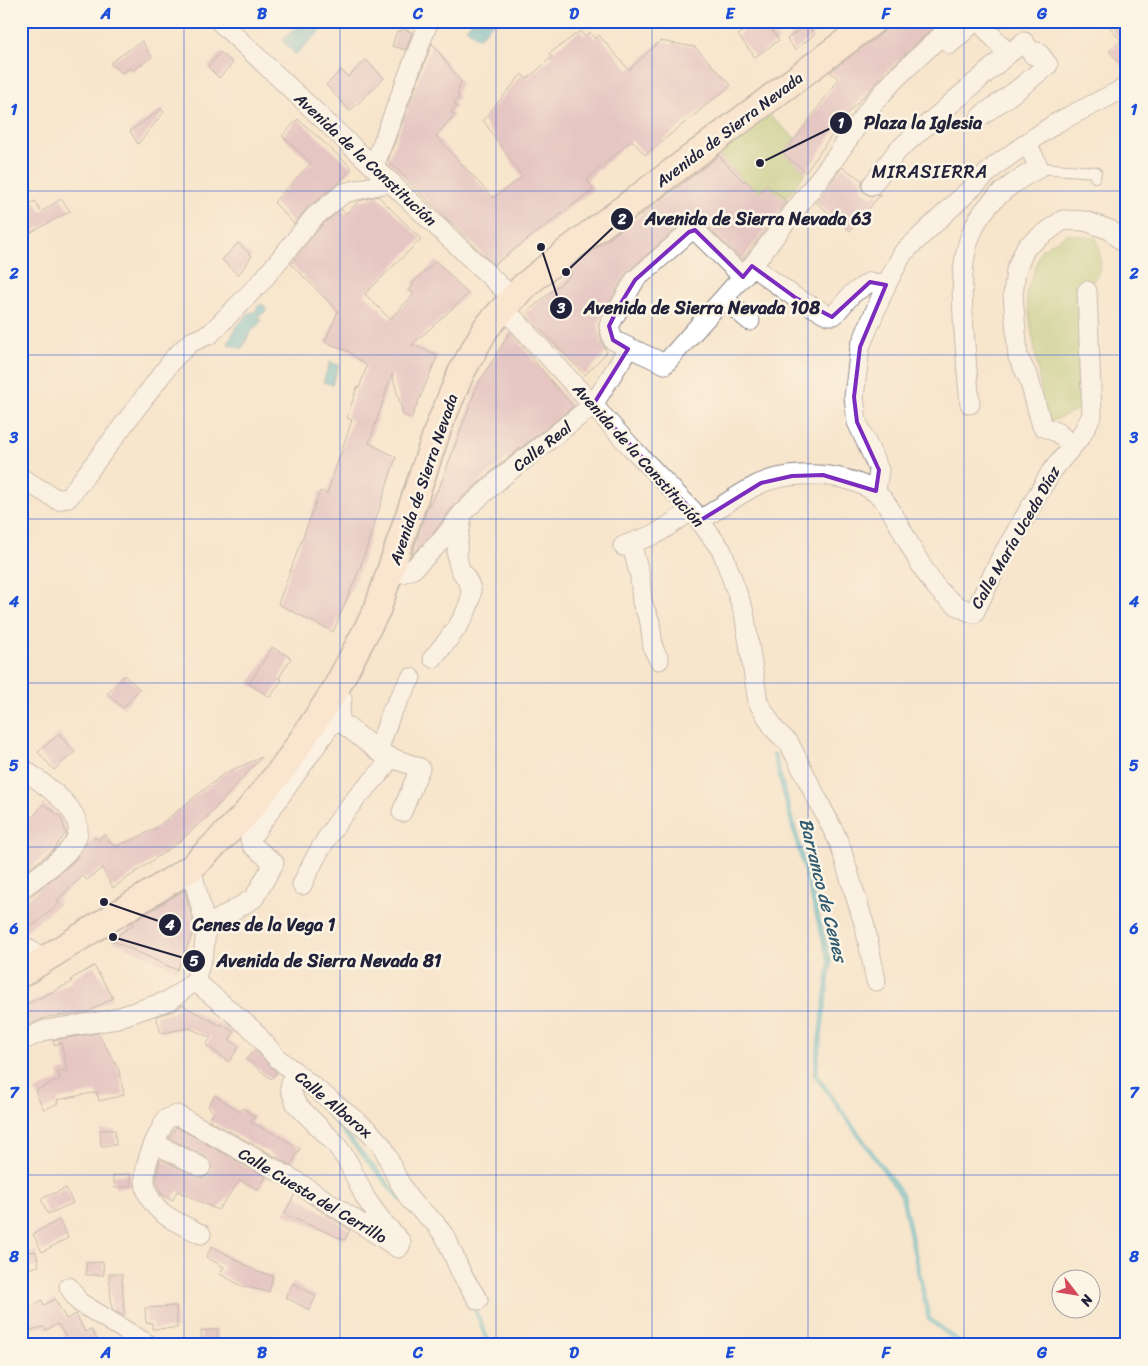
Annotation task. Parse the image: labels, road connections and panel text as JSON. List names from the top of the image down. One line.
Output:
{"streets":{"street":["Avenida de Sierra Nevada","Avenida de la Constitución","Calle Real","Calle María Uceda Díaz","Calle Alborox","Calle Cuesta del Cerrillo"]},"crossings":[["Avenida de Sierra Nevada","Avenida de la Constitución"],["Avenida de Sierra Nevada","Calle Real"],["Avenida de la Constitución","Calle Real"],["Calle Alborox","Calle Cuesta del Cerrillo"]],"districts":["MIRASIERRA"],"water":["Barranco de Cenes"],"places":["Plaza la Iglesia","Avenida de Sierra Nevada 108","Avenida de Sierra Nevada 63","Cenes de la Vega 1","Avenida de Sierra Nevada 81"],"north":"bottom right","grid":{"columns":["A","B","C","D","E","F","G"],"rows":["1","2","3","4","5","6","7","8"]}}
